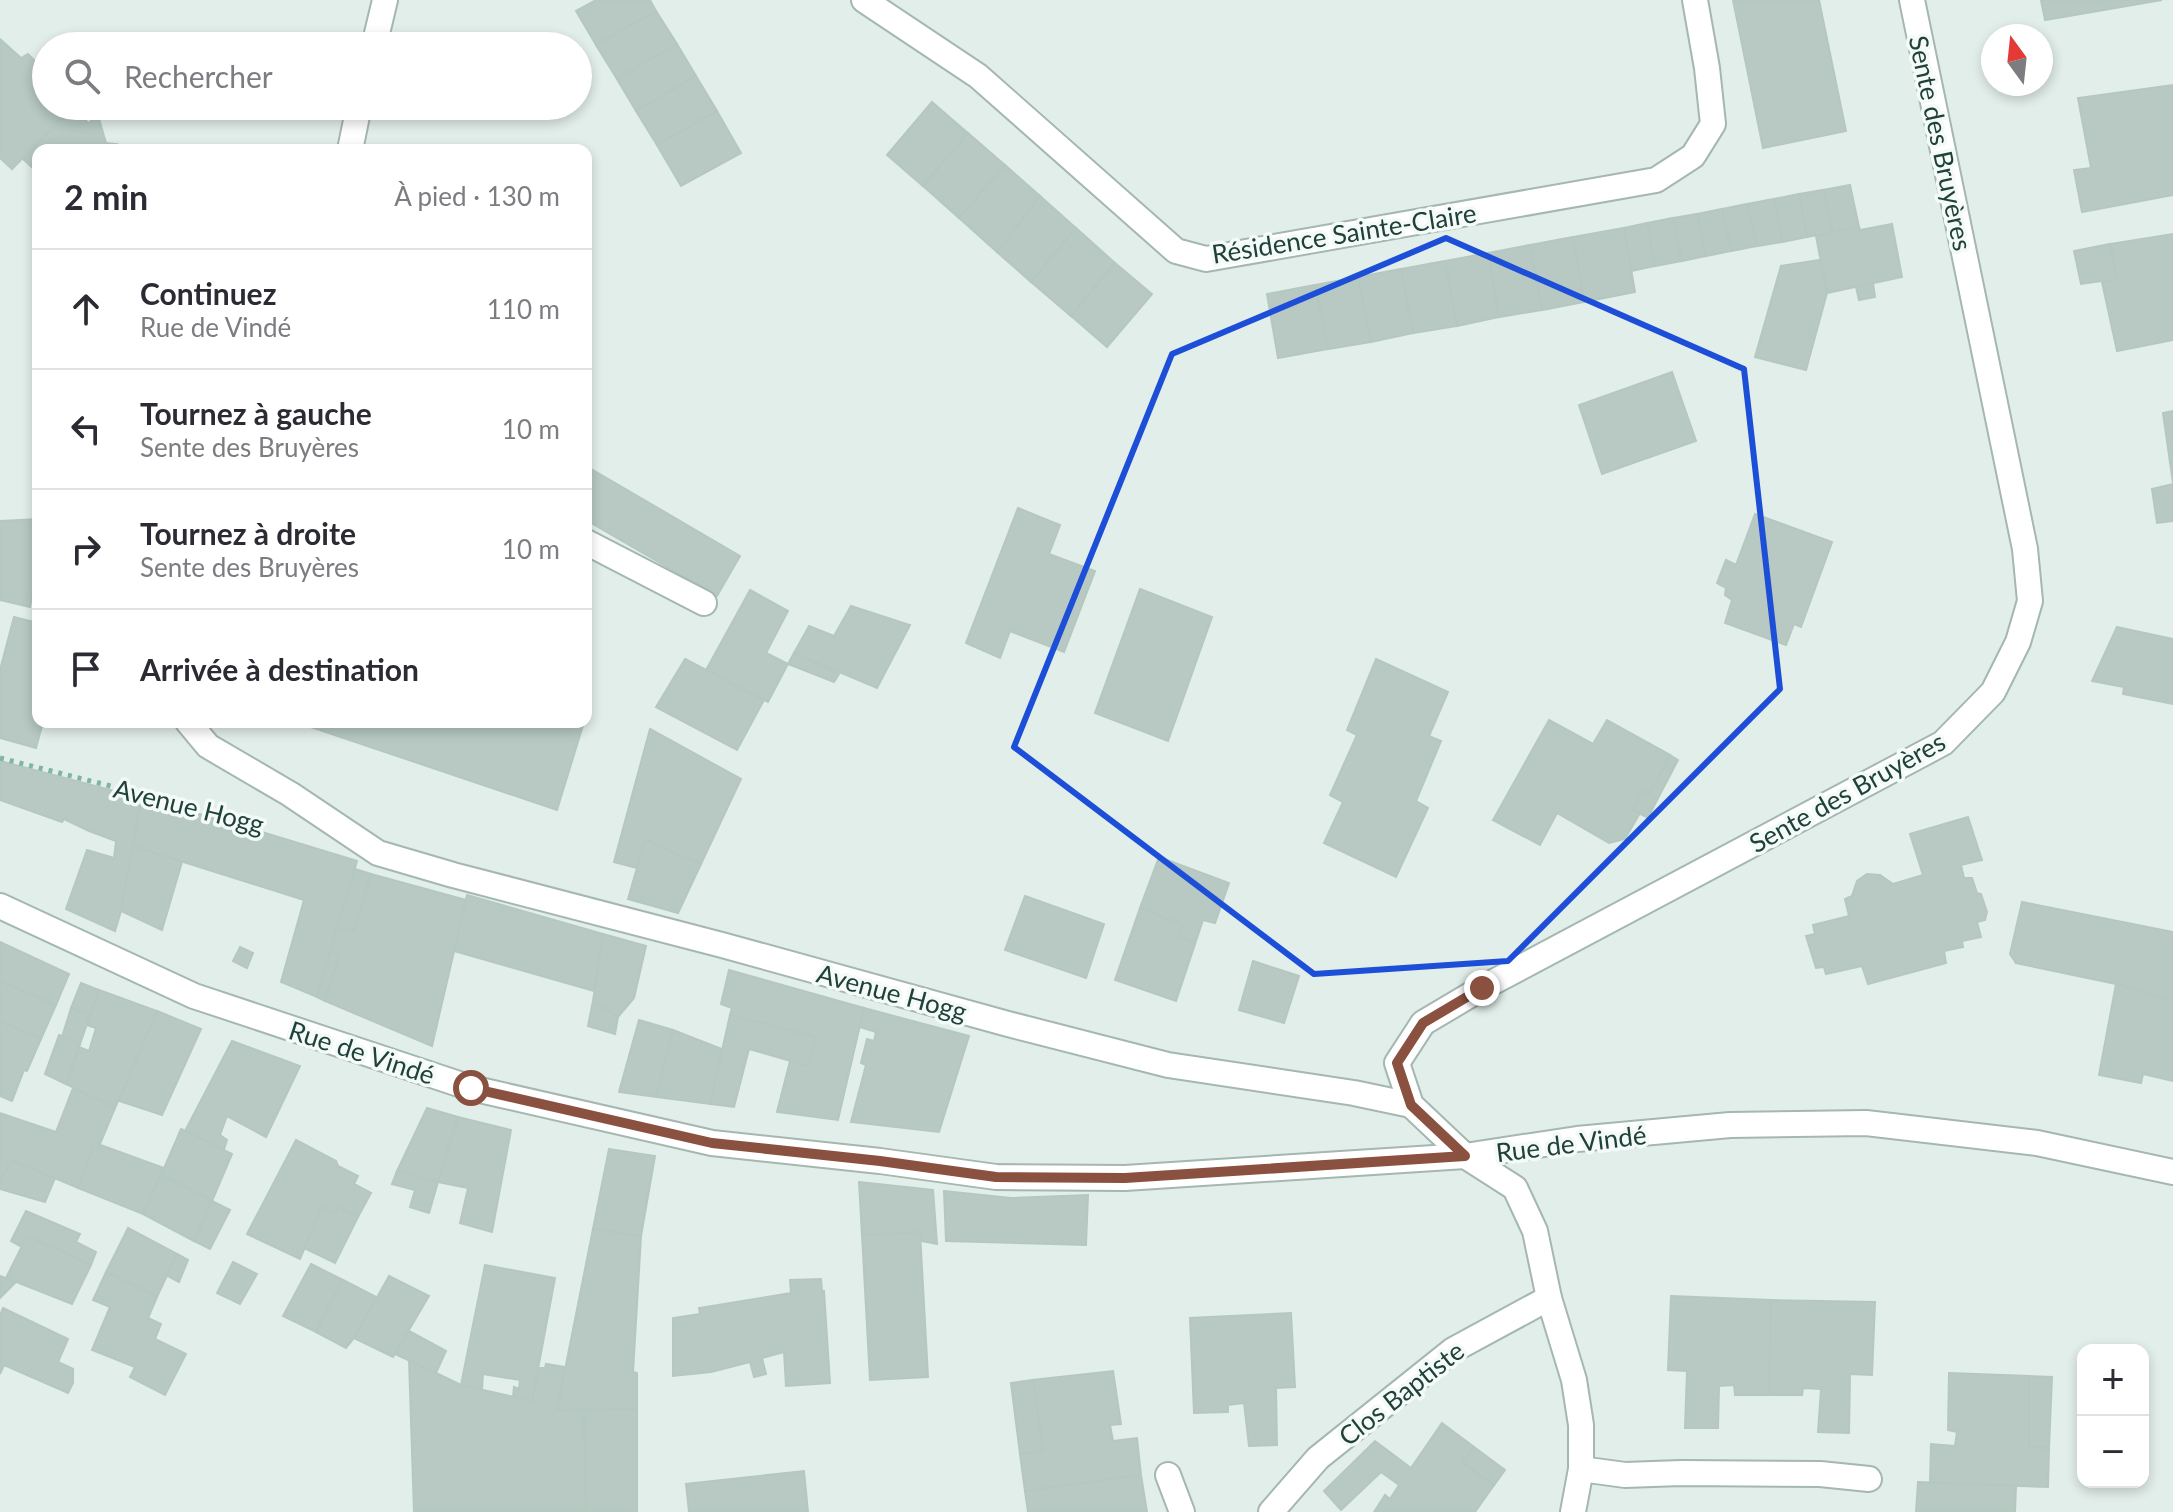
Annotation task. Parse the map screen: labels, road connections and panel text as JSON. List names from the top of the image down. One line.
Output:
{"streets":{"street":["Sente des Bruyères","Résidence Sainte-Claire","Avenue Hogg","Rue de Vindé","Clos Baptiste"]},"crossings":[["Sente des Bruyères","Avenue Hogg"],["Sente des Bruyères","Rue de Vindé"]],"north":"top","page":{"search":"Rechercher","heading":["2 min","À pied · 130 m"],"list":[["Continuez","Rue de Vindé","110 m"],["Tournez à gauche","Sente des Bruyères","10 m"],["Tournez à droite","Sente des Bruyères","10 m"],"Arrivée à destination"],"map_buttons":["+","−"]}}
